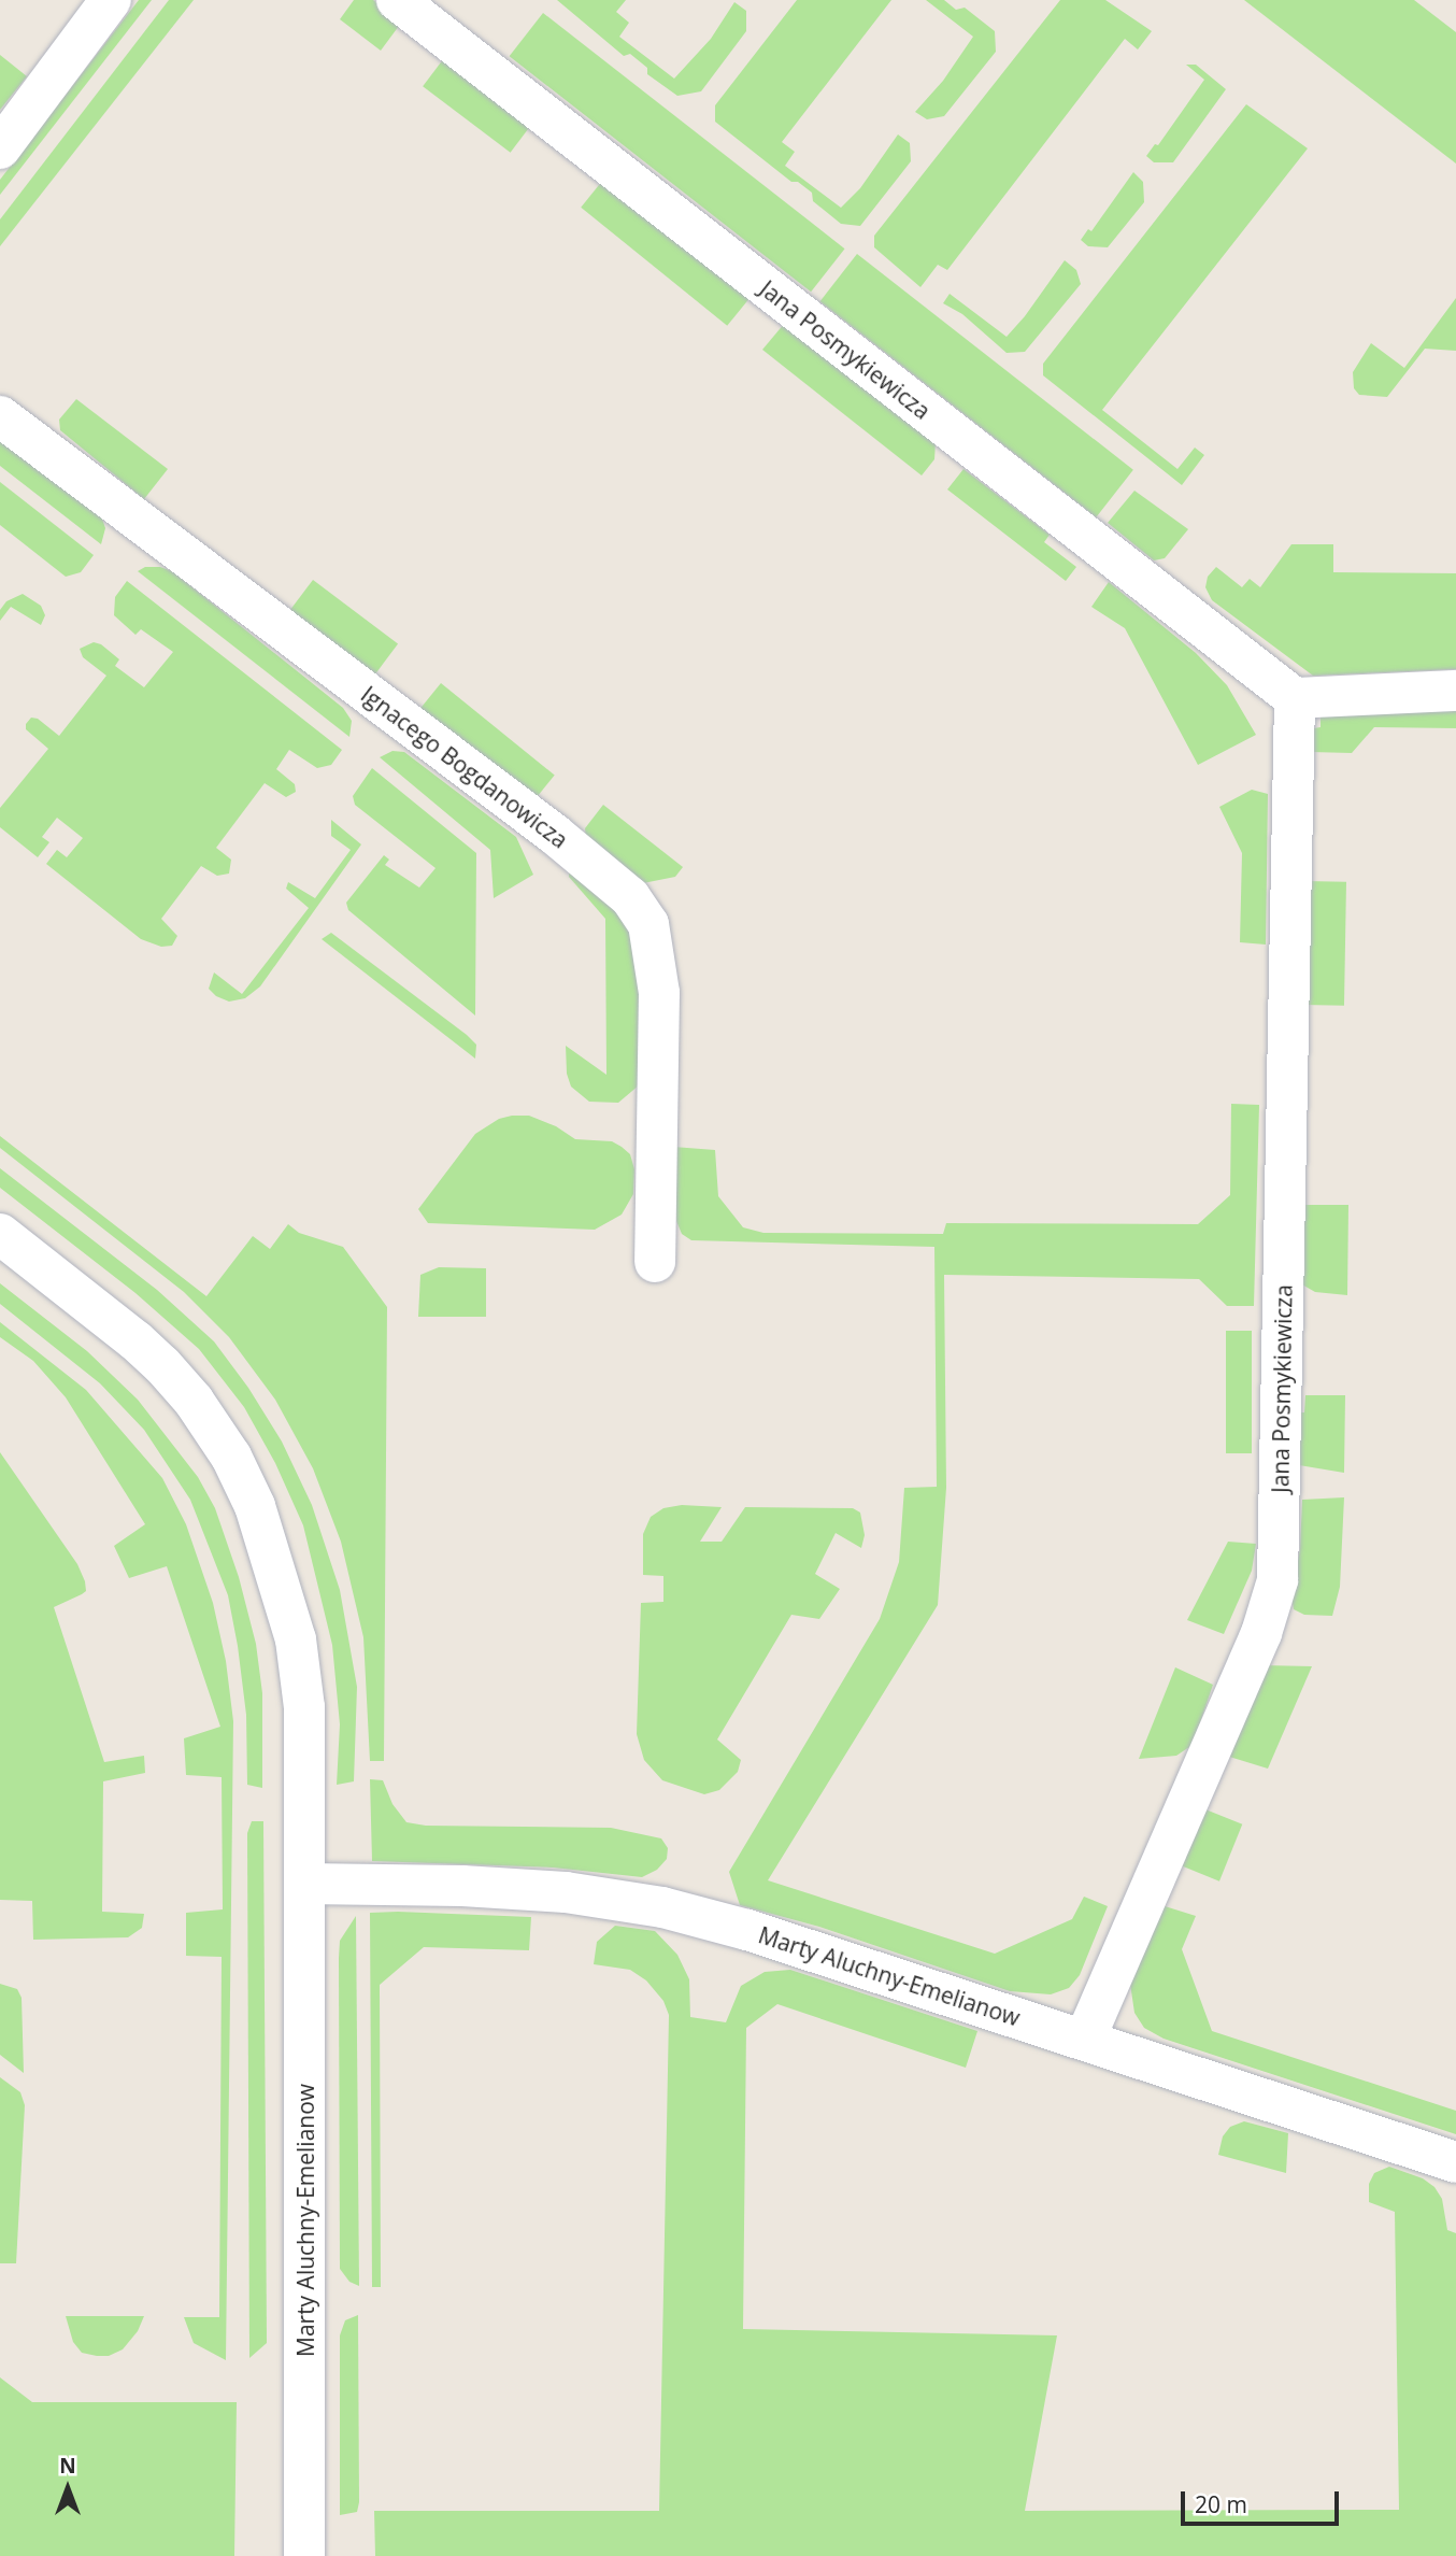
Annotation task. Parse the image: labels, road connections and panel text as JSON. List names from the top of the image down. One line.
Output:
{"streets":{"street":["Jana Posmykiewicza","Ignacego Bogdanowicza","Marty Aluchny-Emelianow"]},"crossings":[["Jana Posmykiewicza","Marty Aluchny-Emelianow"]],"scale_bar":"20 m","north":"top"}
